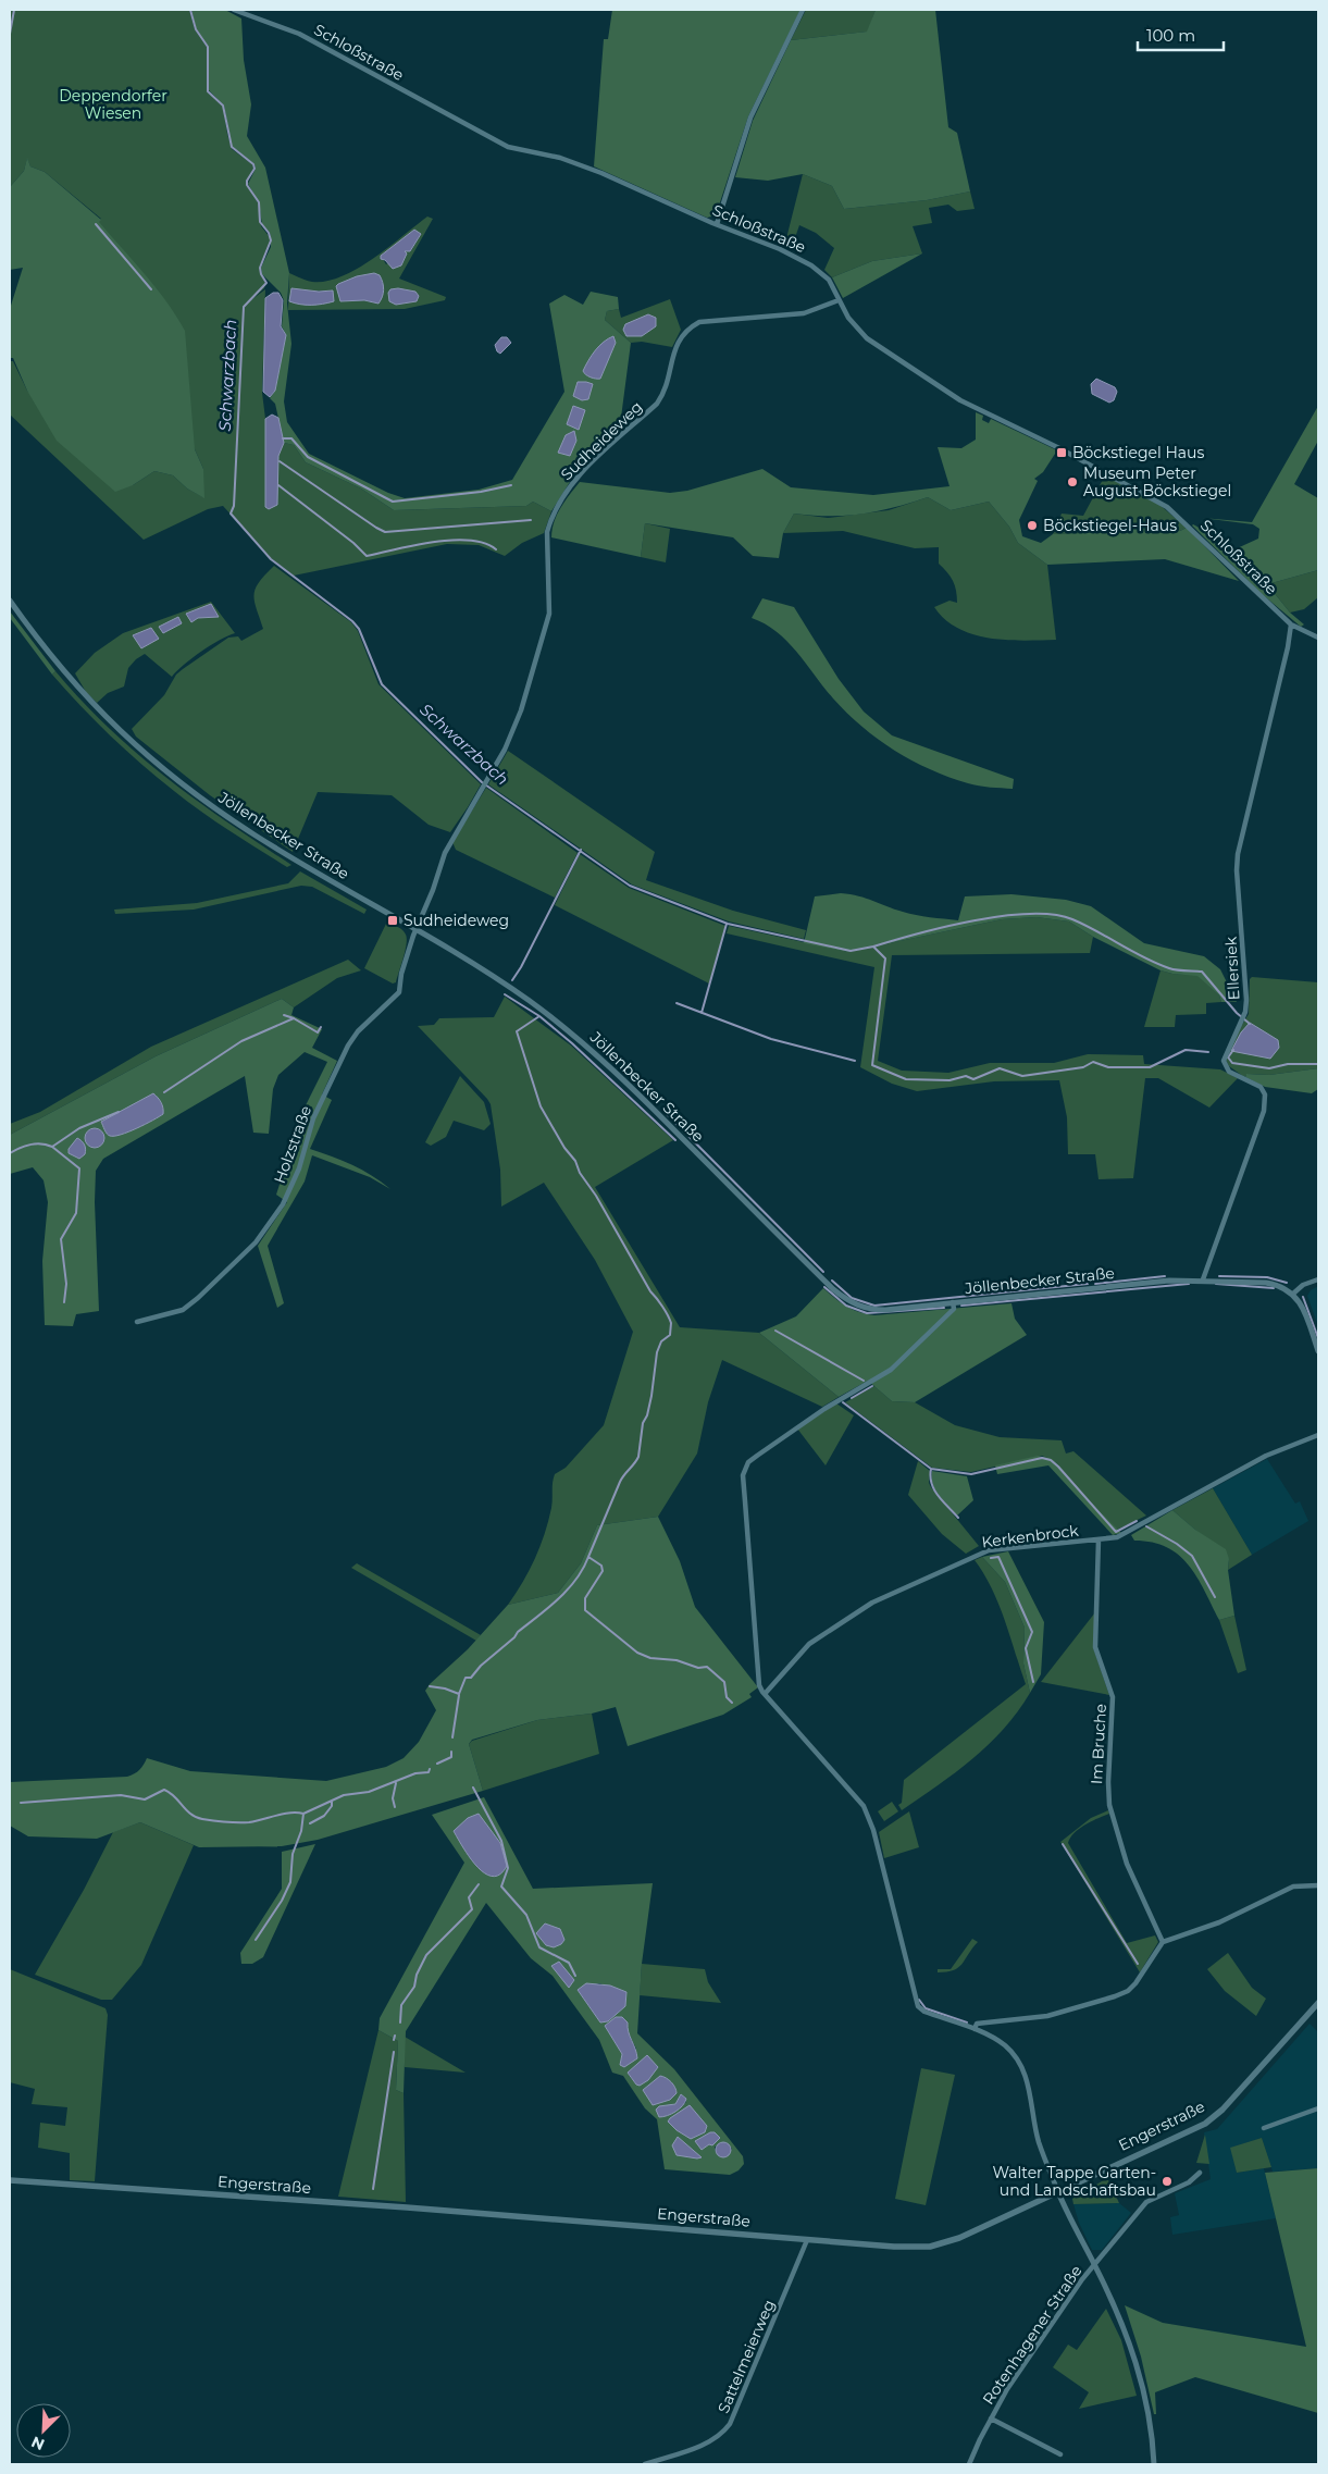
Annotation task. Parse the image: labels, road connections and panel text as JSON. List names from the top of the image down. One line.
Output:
{"streets":{"main road":["Engerstraße"],"street":["Schloßstraße","Sudheideweg","Jöllenbecker Straße","Ellersiek","Holzstraße","Kerkenbrock","Im Bruche","Rotenhagener Straße","Sattelmeierweg"]},"crossings":[["Schloßstraße","Sudheideweg"],["Schloßstraße","Ellersiek"],["Sudheideweg","Jöllenbecker Straße"],["Sudheideweg","Holzstraße"],["Jöllenbecker Straße","Ellersiek"],["Jöllenbecker Straße","Holzstraße"],["Kerkenbrock","Im Bruche"],["Engerstraße","Rotenhagener Straße"],["Engerstraße","Sattelmeierweg"]],"water":["Schwarzbach"],"parks":["Deppendorfer Wiesen"],"places":{"transit":["Böckstiegel Haus","Sudheideweg"],"other":["Museum Peter August Böckstiegel","Böckstiegel-Haus","Walter Tappe Garten- und Landschaftsbau"]},"scale_bar":"100 m","north":"bottom left"}
